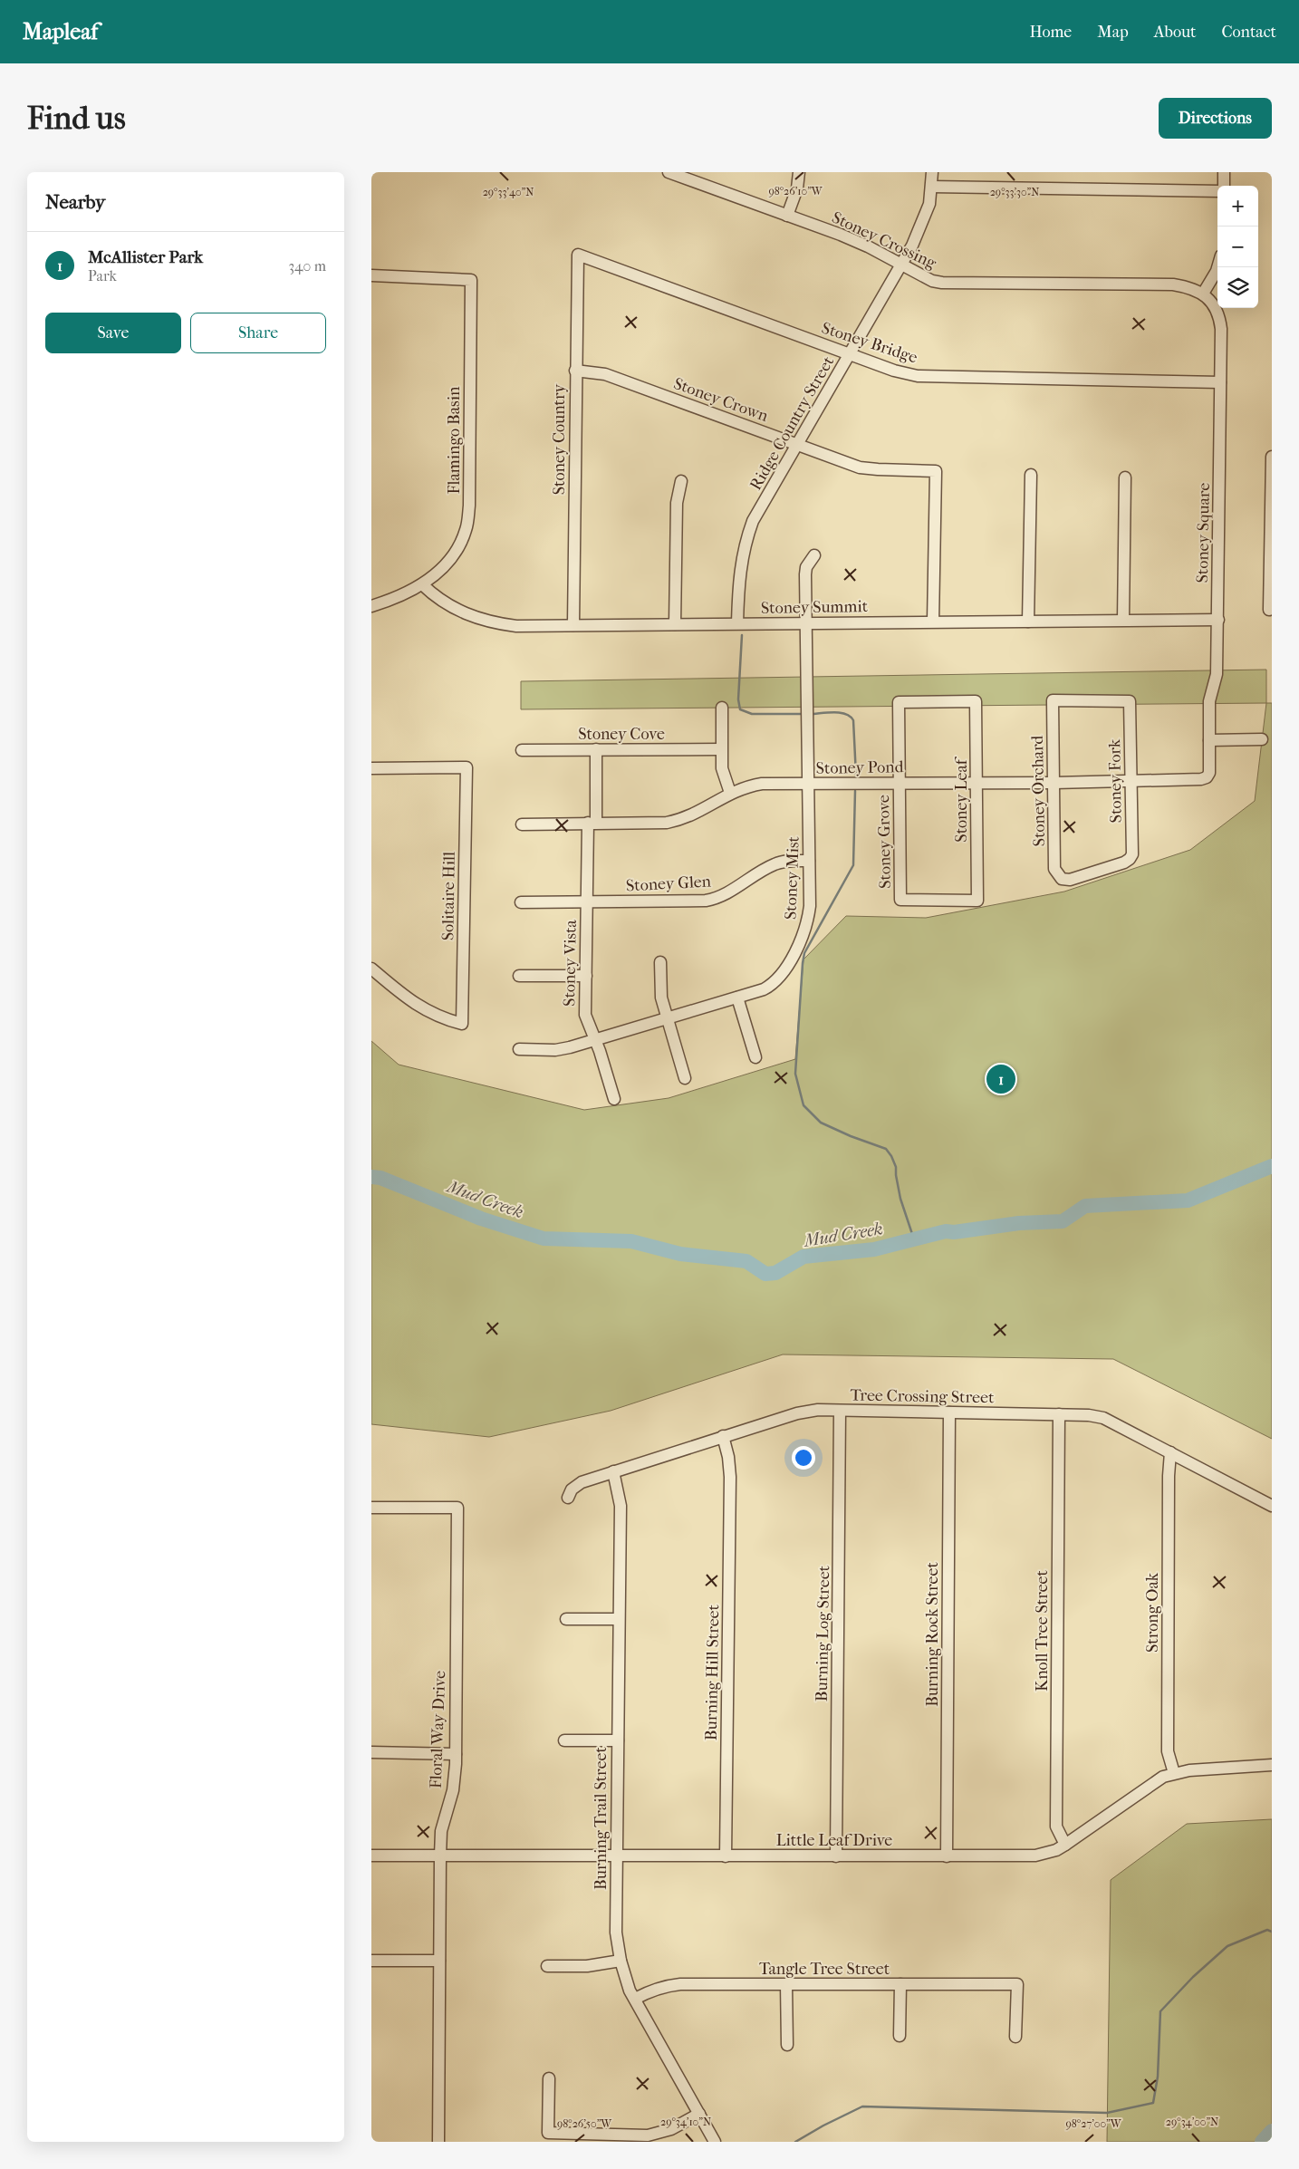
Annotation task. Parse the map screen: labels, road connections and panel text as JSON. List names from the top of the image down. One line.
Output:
{"streets":{"street":["Stoney Crossing","Stoney Bridge","Stoney Crown","Ridge Country Street","Stoney Country","Flamingo Basin","Stoney Square","Stoney Summit","Stoney Cove","Stoney Pond","Stoney Fork","Stoney Orchard","Stoney Leaf","Stoney Grove","Stoney Mist","Stoney Glen","Solitaire Hill","Stoney Vista","Tree Crossing Street","Strong Oak","Knoll Tree Street","Burning Log Street","Burning Rock Street","Burning Hill Street","Floral Way Drive","Burning Trail Street","Little Leaf Drive","Tangle Tree Street"]},"crossings":[["Stoney Crossing","Ridge Country Street"],["Stoney Crossing","Stoney Square"],["Stoney Bridge","Ridge Country Street"],["Stoney Bridge","Stoney Country"],["Stoney Bridge","Stoney Square"],["Stoney Crown","Ridge Country Street"],["Stoney Crown","Stoney Country"],["Stoney Crown","Stoney Summit"],["Ridge Country Street","Stoney Summit"],["Stoney Country","Stoney Summit"],["Flamingo Basin","Stoney Summit"],["Stoney Square","Stoney Summit"],["Stoney Square","Stoney Pond"],["Stoney Summit","Stoney Mist"],["Stoney Cove","Stoney Vista"],["Stoney Pond","Stoney Fork"],["Stoney Pond","Stoney Orchard"],["Stoney Pond","Stoney Leaf"],["Stoney Pond","Stoney Grove"],["Stoney Pond","Stoney Mist"],["Stoney Pond","Stoney Vista"],["Stoney Fork","Stoney Orchard"],["Stoney Leaf","Stoney Grove"],["Stoney Mist","Stoney Glen"],["Stoney Mist","Stoney Vista"],["Stoney Glen","Stoney Vista"],["Tree Crossing Street","Strong Oak"],["Tree Crossing Street","Knoll Tree Street"],["Tree Crossing Street","Burning Log Street"],["Tree Crossing Street","Burning Rock Street"],["Tree Crossing Street","Burning Hill Street"],["Tree Crossing Street","Burning Trail Street"],["Strong Oak","Little Leaf Drive"],["Knoll Tree Street","Little Leaf Drive"],["Burning Log Street","Little Leaf Drive"],["Burning Rock Street","Little Leaf Drive"],["Burning Hill Street","Little Leaf Drive"],["Floral Way Drive","Little Leaf Drive"],["Burning Trail Street","Little Leaf Drive"],["Burning Trail Street","Tangle Tree Street"]],"water":["Mud Creek"],"page":{"header":"Mapleaf","nav":["Home","Map","About","Contact"],"buttons":["Directions",["Save","Share"]],"title":"Find us","heading":"Nearby","map_buttons":["+","−"],"list":[{"mark":"1","name":"McAllister Park","note":"Park","value":"340 m"}],"pins":"1"},"coordinates":["98°26'10\"W","29°33'40\"N","29°33'30\"N","29°34'10\"N","29°34'00\"N","98°26'50\"W","98°27'00\"W"]}
